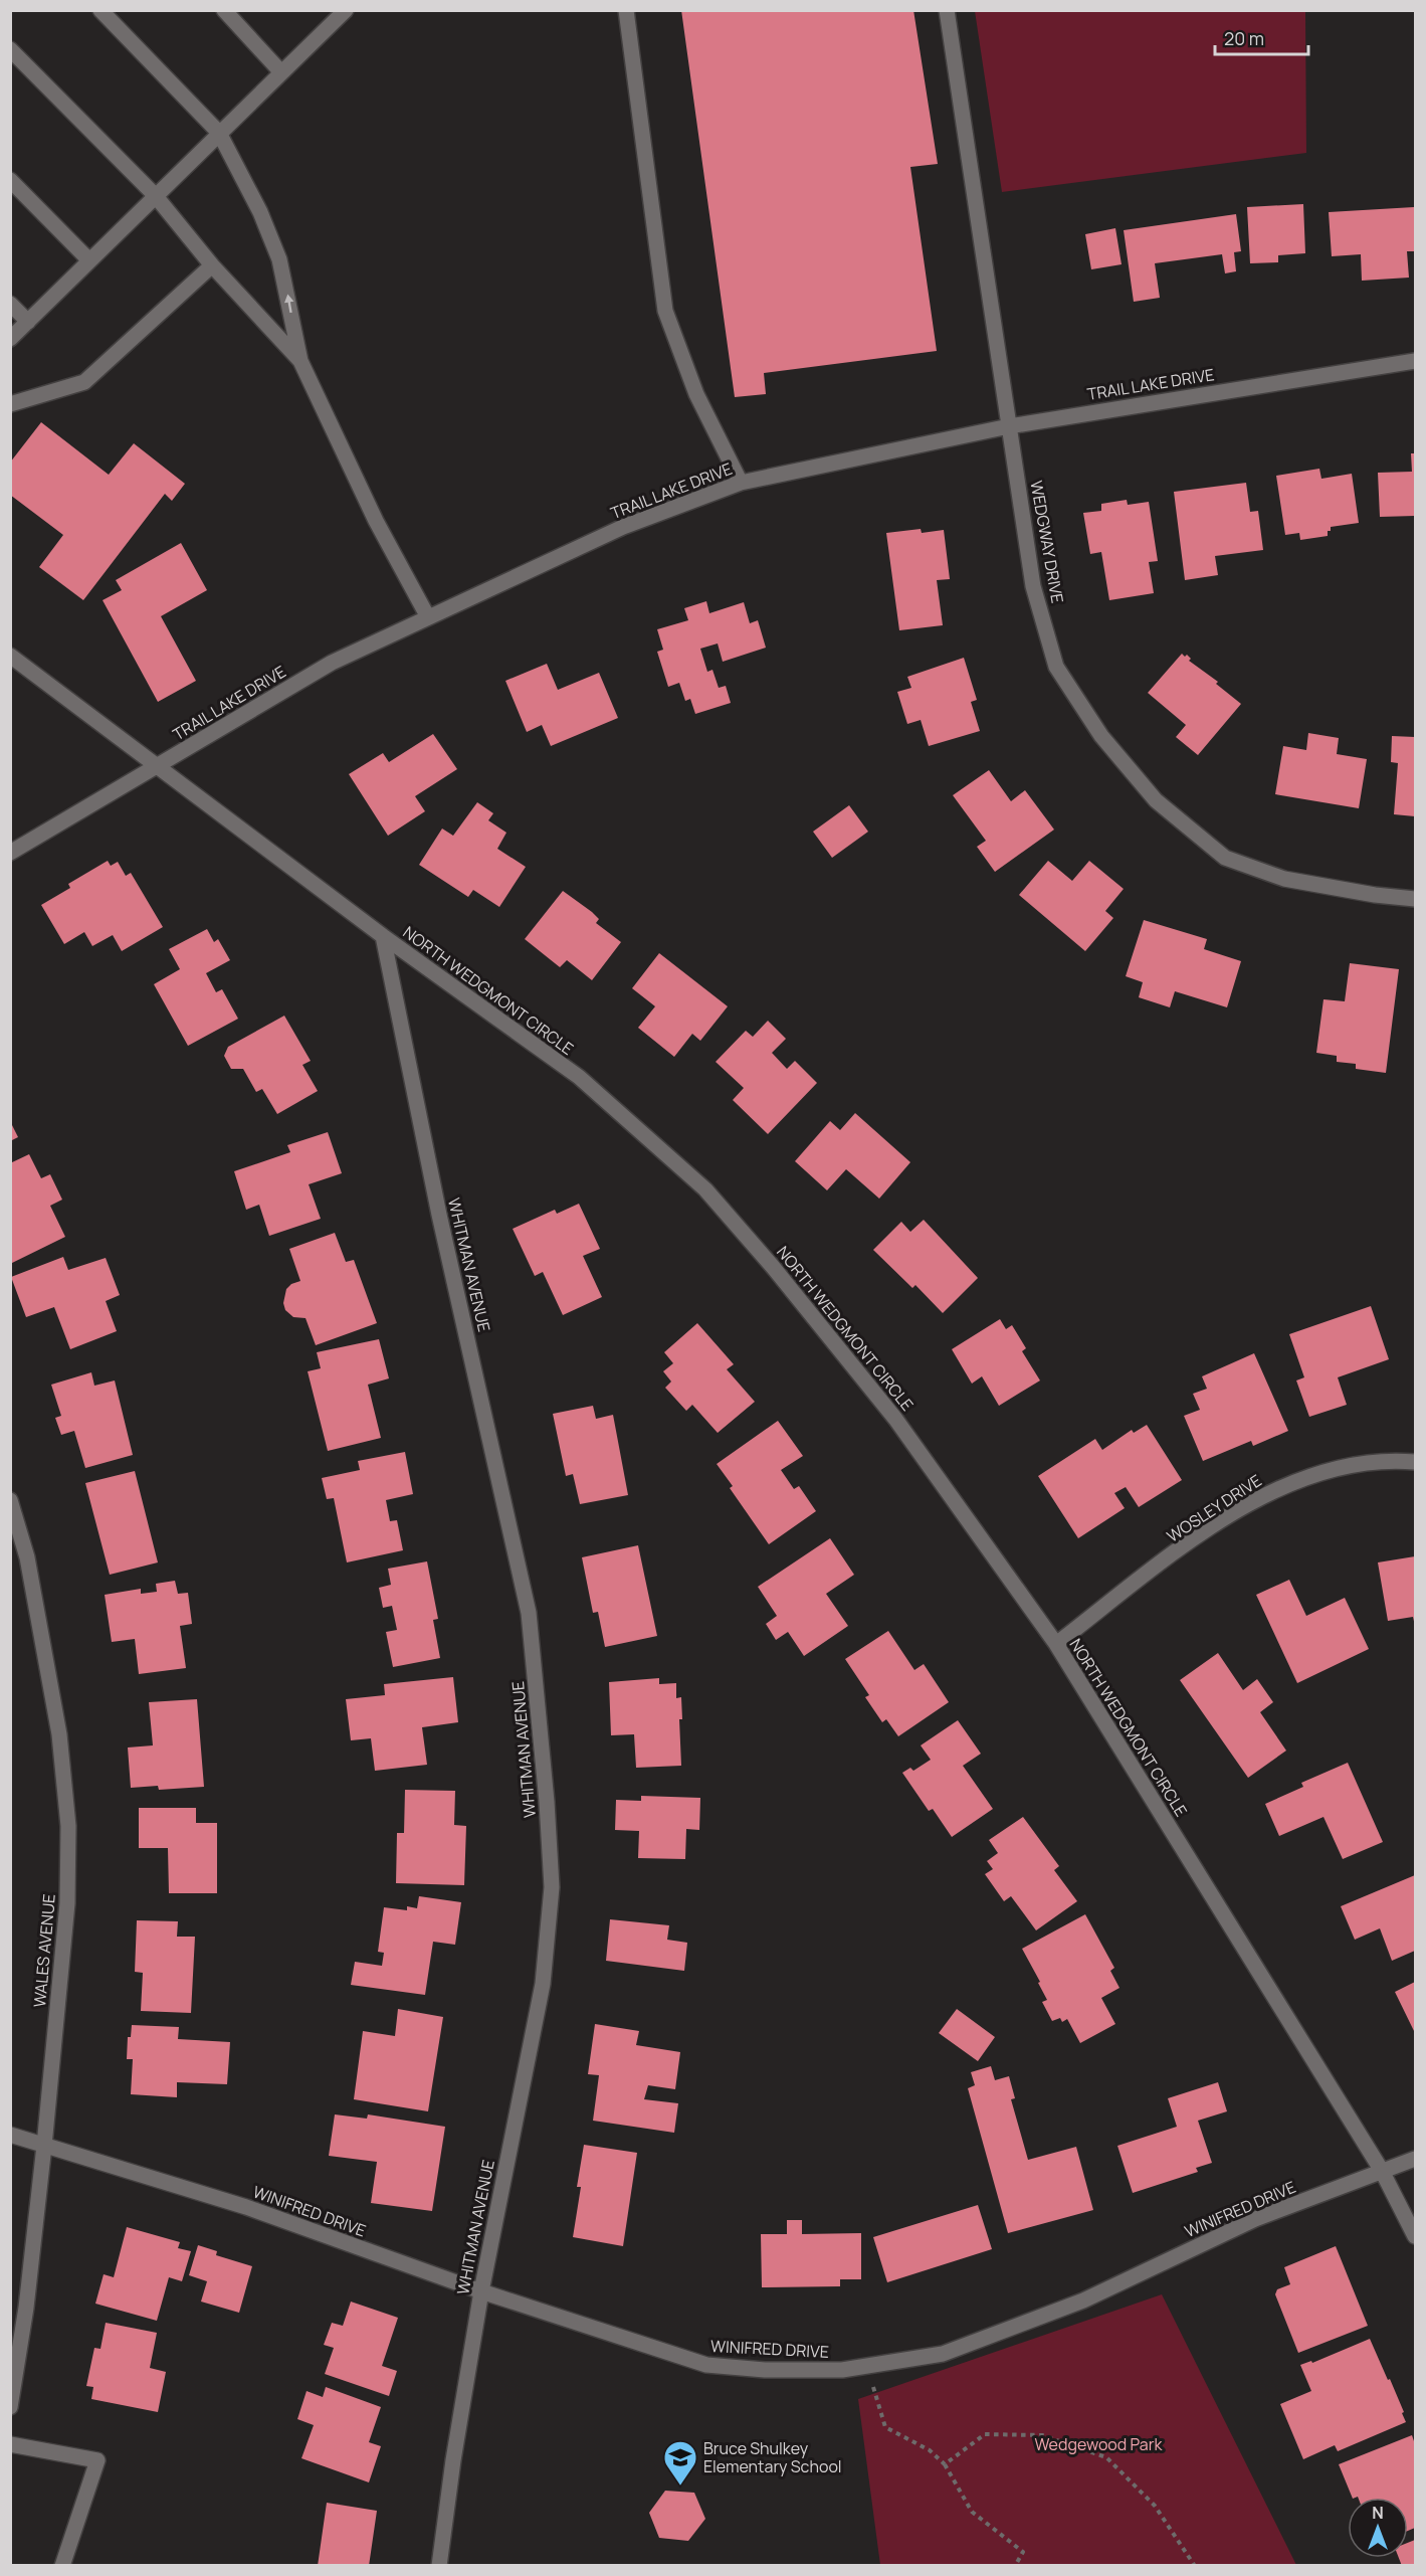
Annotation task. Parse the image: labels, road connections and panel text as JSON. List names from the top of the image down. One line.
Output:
{"streets":{"street":["TRAIL LAKE DRIVE","WEDGWAY DRIVE","NORTH WEDGMONT CIRCLE","WHITMAN AVENUE","WOSLEY DRIVE","WALES AVENUE","WINIFRED DRIVE"]},"crossings":[["TRAIL LAKE DRIVE","WEDGWAY DRIVE"],["TRAIL LAKE DRIVE","NORTH WEDGMONT CIRCLE"],["NORTH WEDGMONT CIRCLE","WHITMAN AVENUE"],["NORTH WEDGMONT CIRCLE","WOSLEY DRIVE"],["NORTH WEDGMONT CIRCLE","WINIFRED DRIVE"],["WHITMAN AVENUE","WINIFRED DRIVE"],["WALES AVENUE","WINIFRED DRIVE"]],"parks":["Wedgewood Park"],"places":{"school or university":["Bruce Shulkey Elementary School"]},"scale_bar":"20 m","north":"top"}
